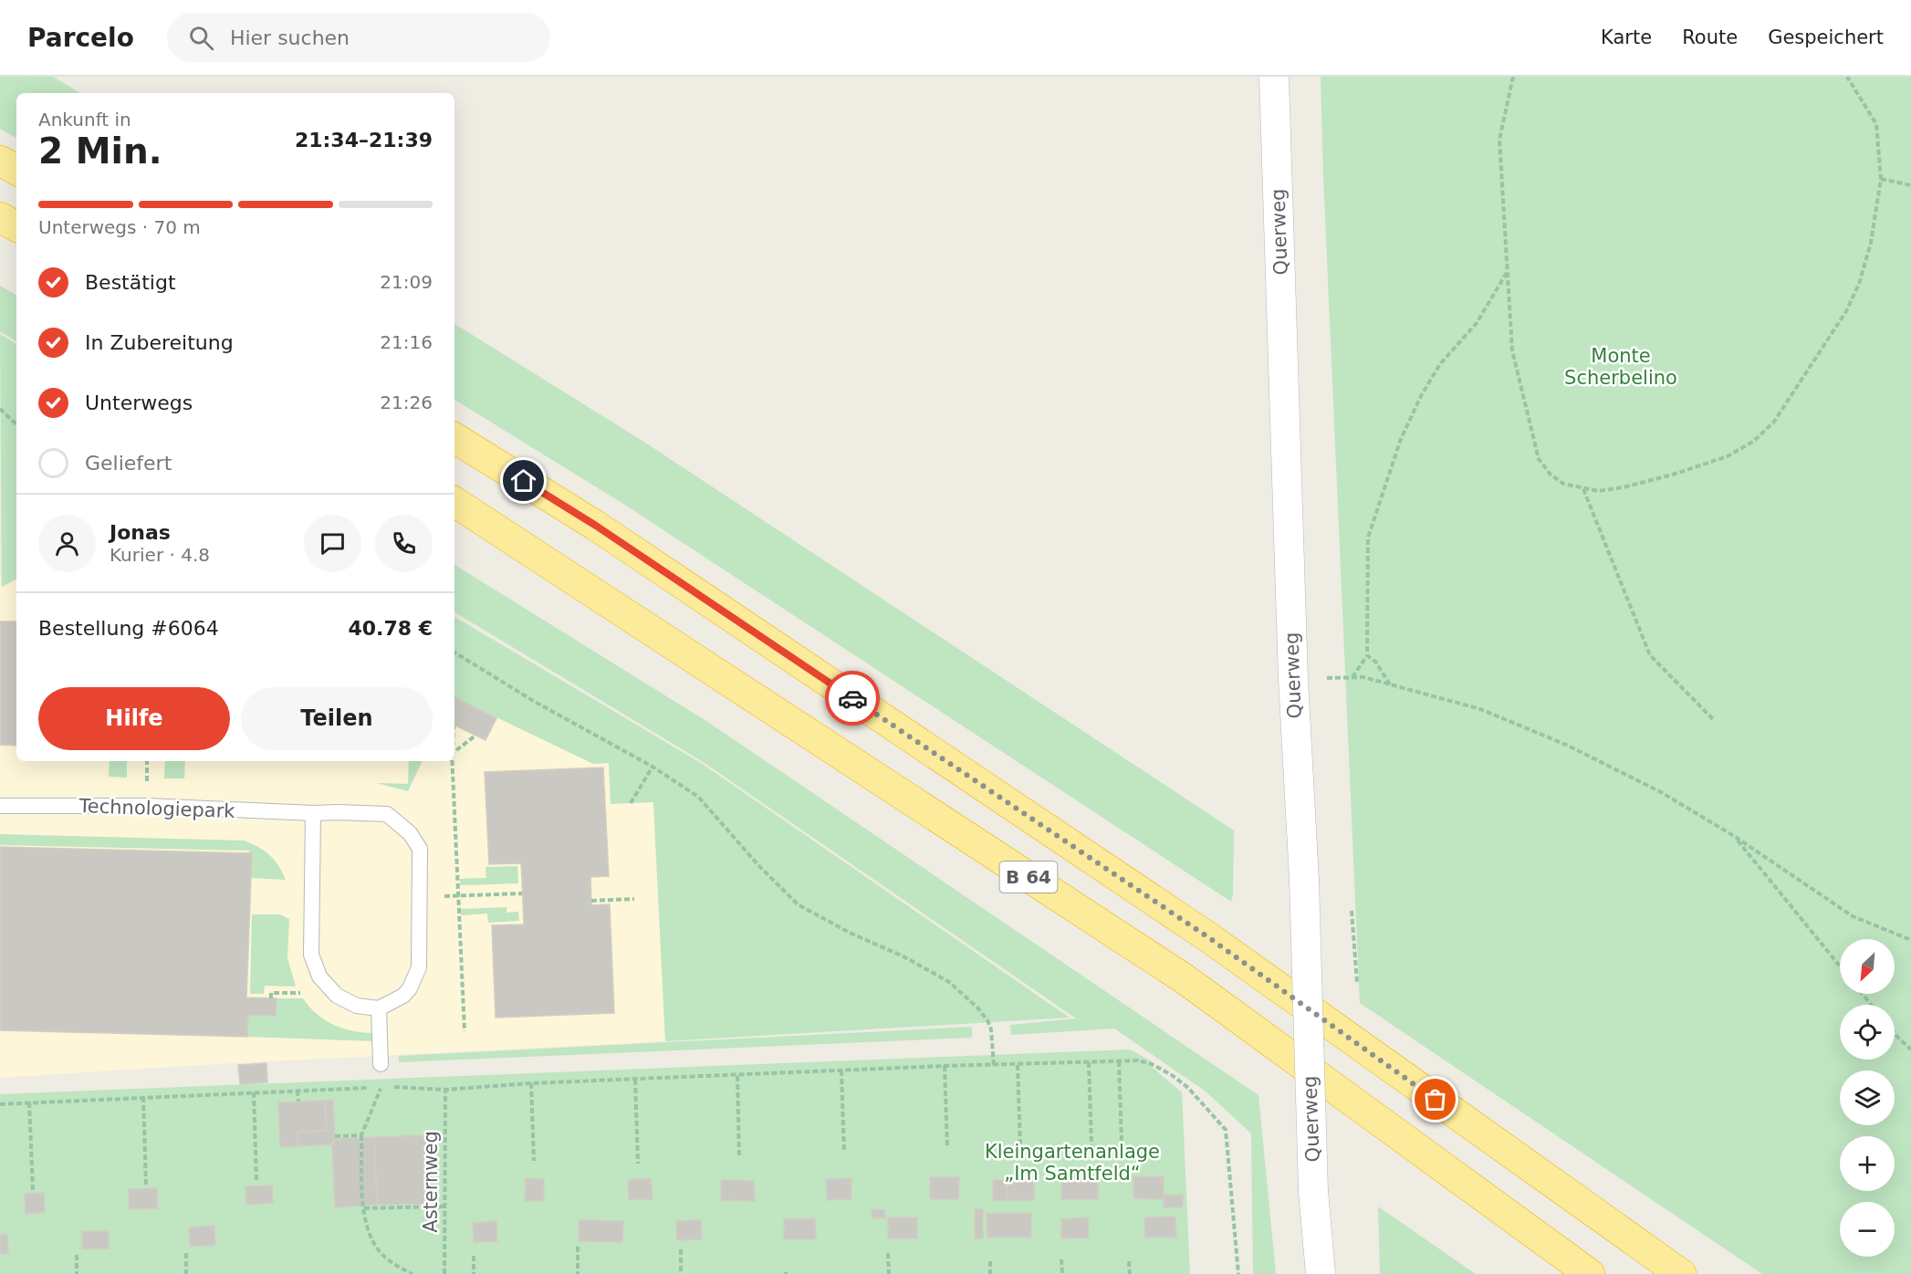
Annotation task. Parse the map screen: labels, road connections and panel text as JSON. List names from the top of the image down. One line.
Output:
{"streets":{"highway":["B 64"],"street":["Querweg"],"lane":["Technologiepark"],"path":["Asternweg"]},"parks":["Monte Scherbelino","Kleingartenanlage „Im Samtfeld“"],"north":"bottom left","page":{"header":"Parcelo","search":"Hier suchen","nav":["Karte","Route","Gespeichert"],"heading":["2 Min.","Ankunft in","21:34–21:39"],"panel":["Jonas","Kurier · 4.8","Bestellung #6064","40.78 €"],"bar":"Unterwegs · 70 m","list":[["Bestätigt","21:09"],["In Zubereitung","21:16"],["Unterwegs","21:26"],"Geliefert"],"buttons":["Hilfe","Teilen"],"map_buttons":["+","−"]}}
